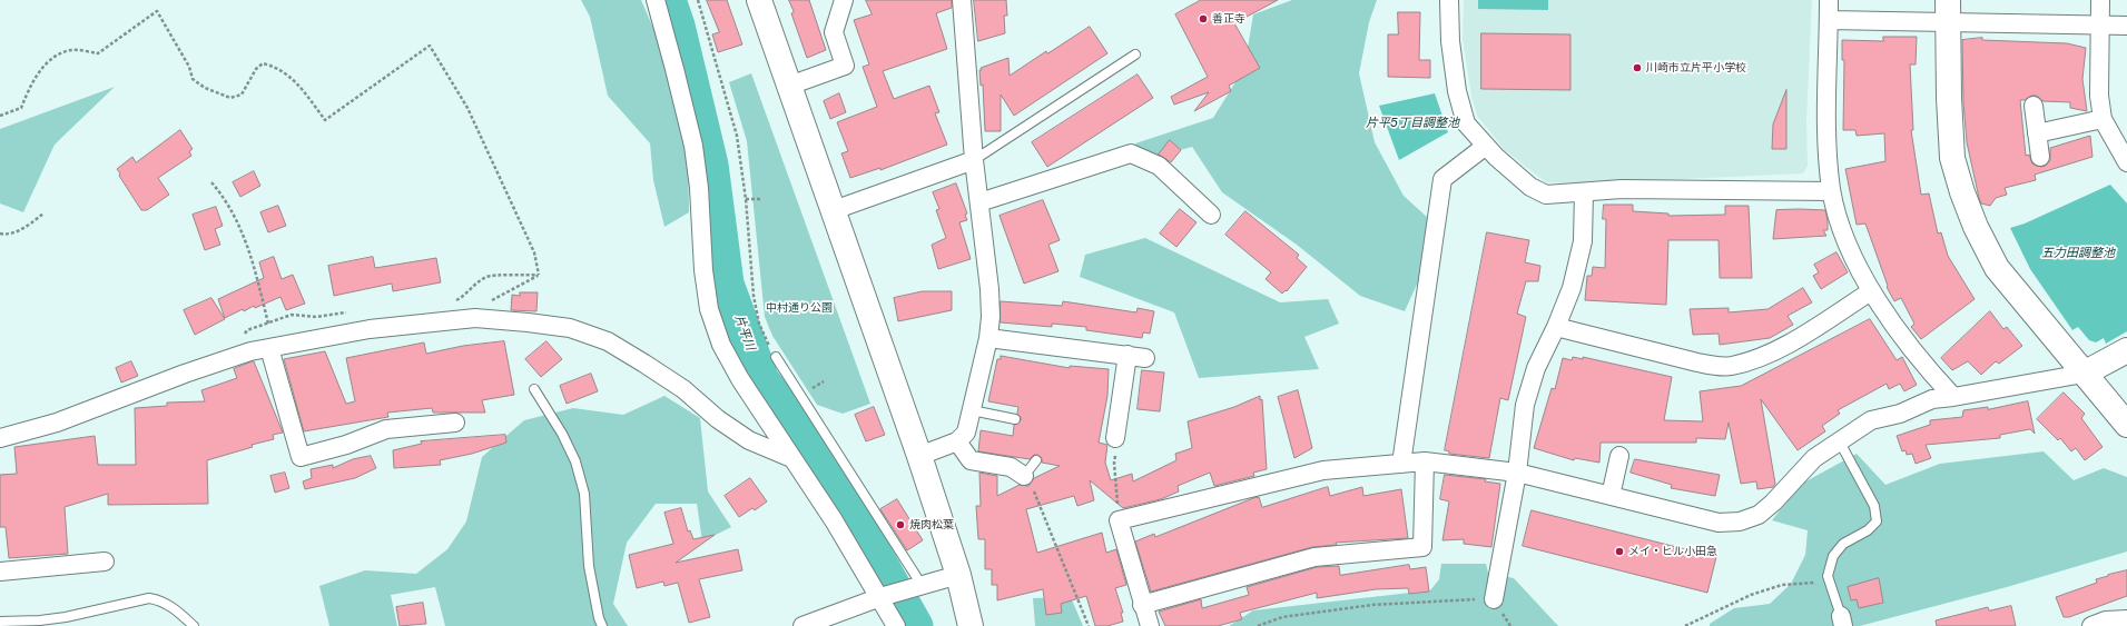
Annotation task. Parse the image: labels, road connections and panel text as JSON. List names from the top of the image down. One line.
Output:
{"water":["片平5丁目調整池","五力田調整池","片平川"],"parks":["中村通り公園"],"places":["善正寺","川崎市立片平小学校","焼肉松葉","メイ・ヒル小田急"]}
